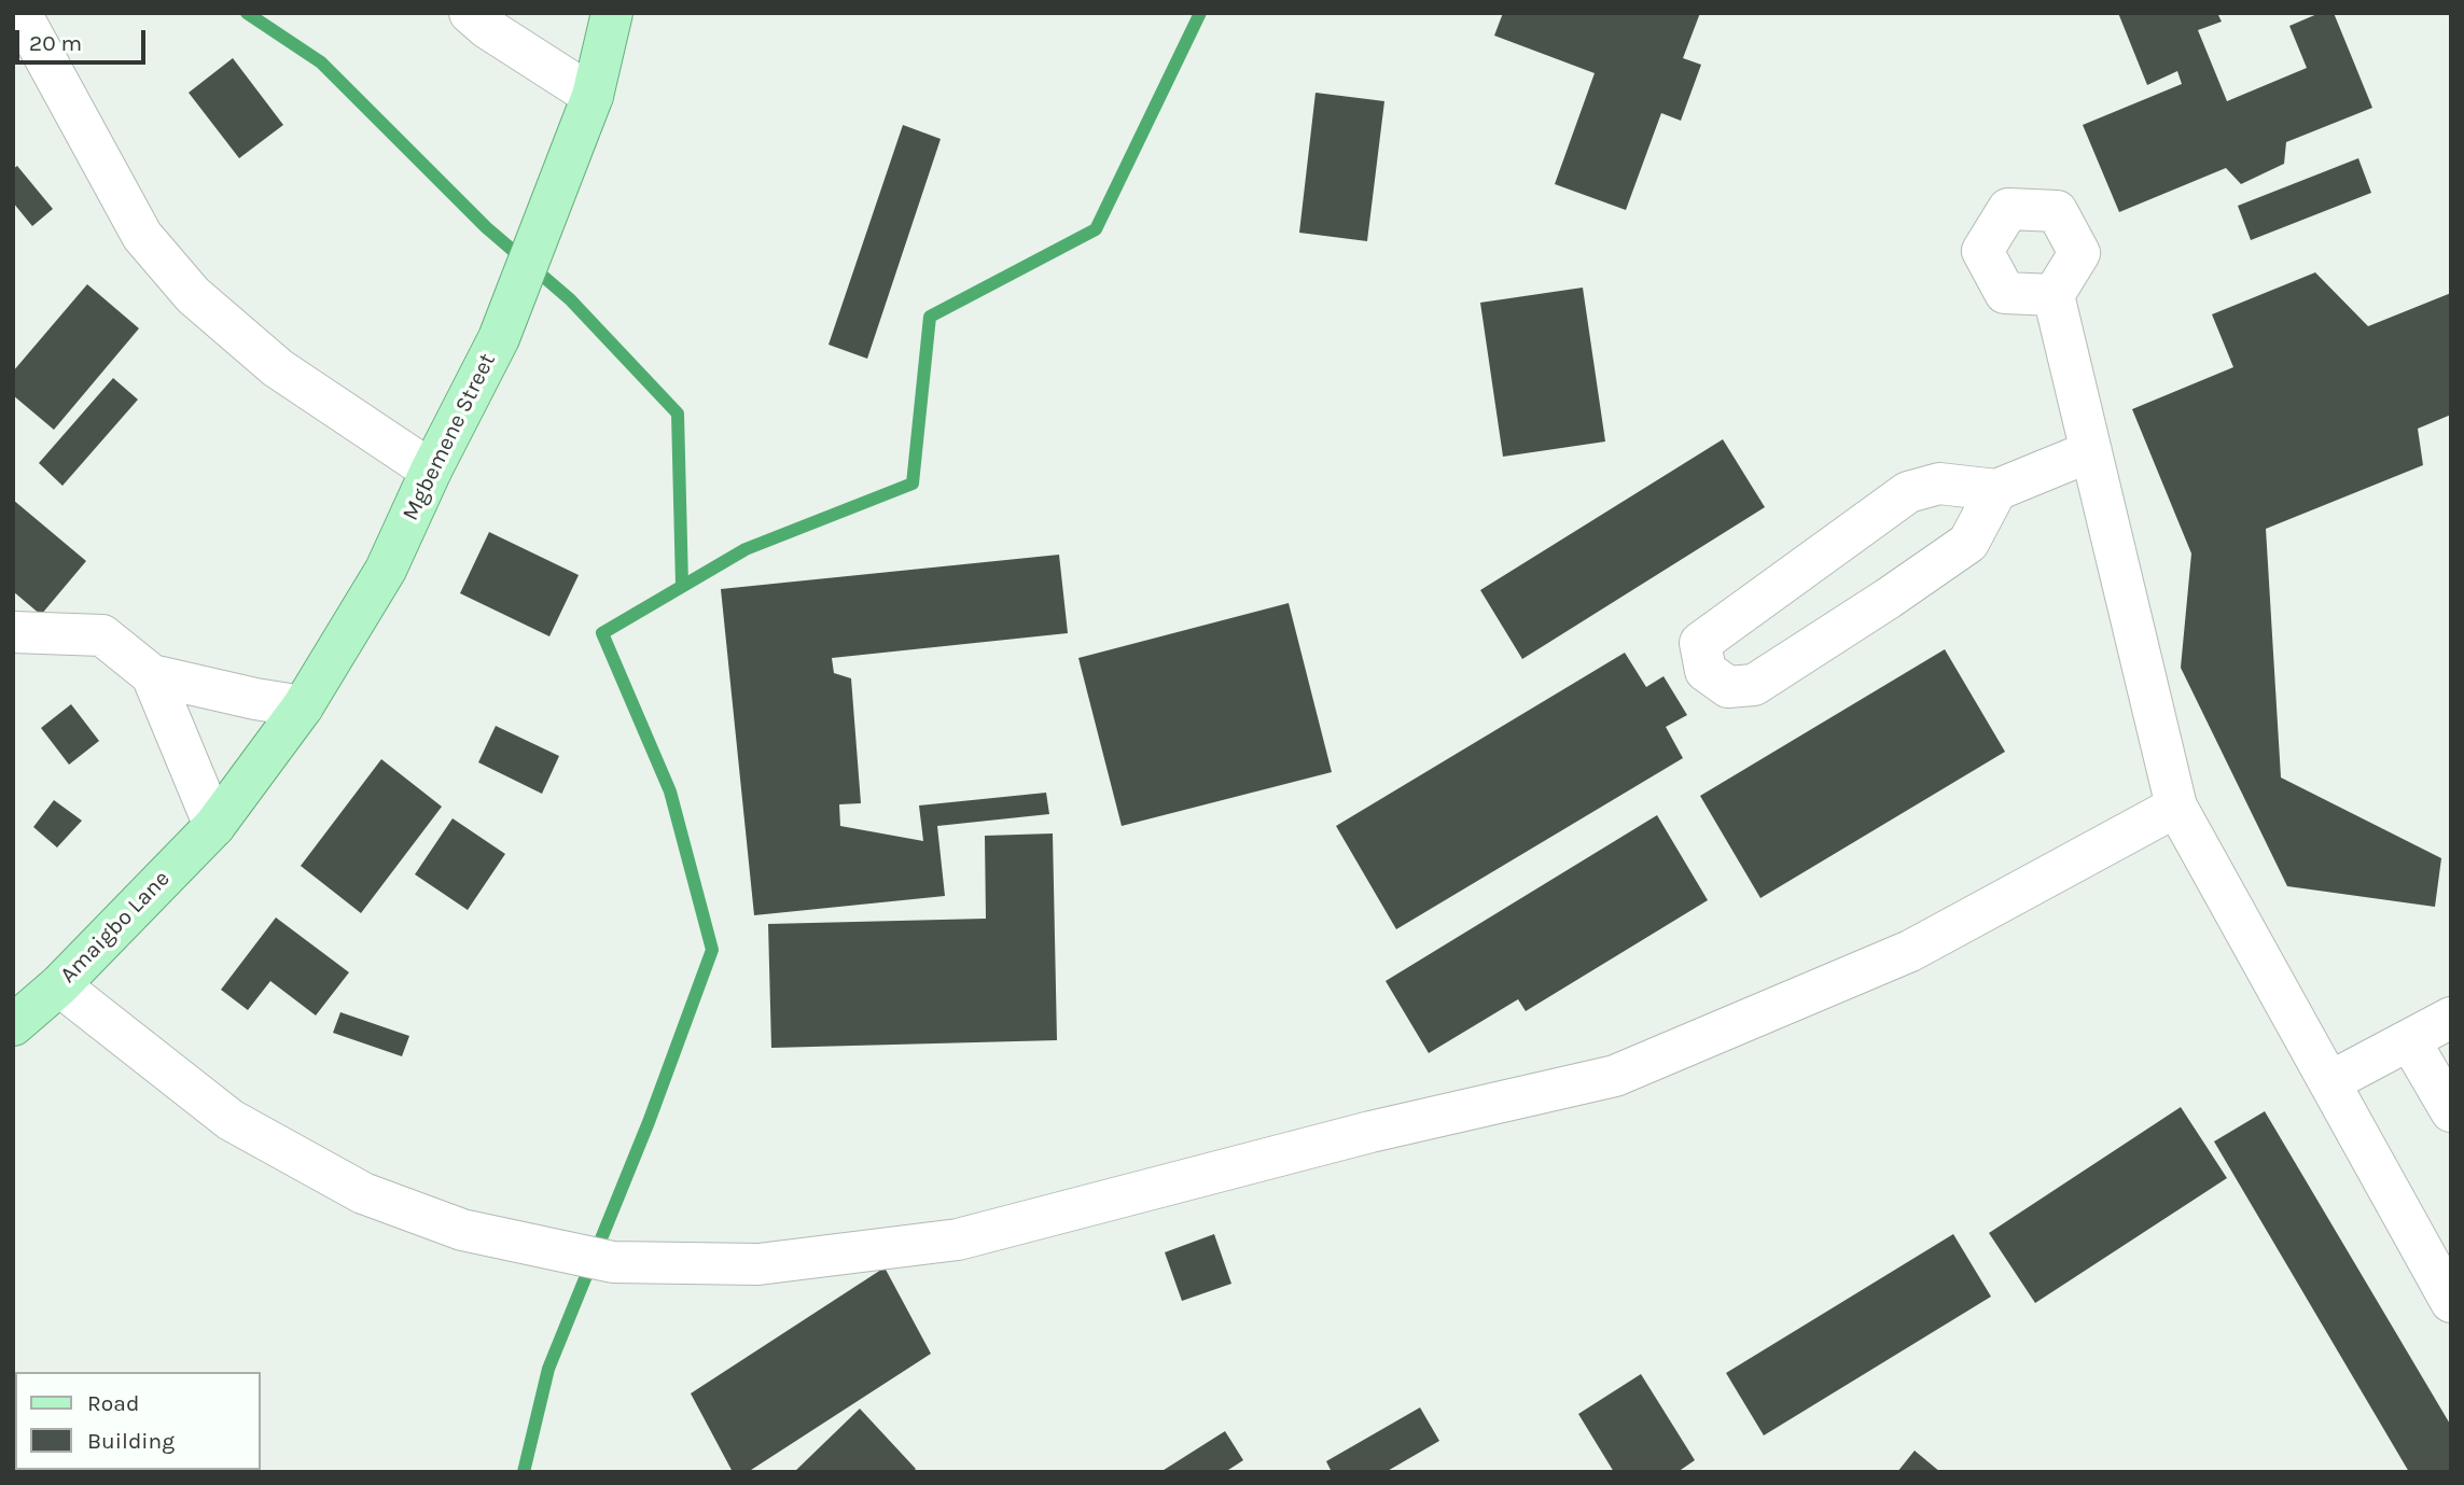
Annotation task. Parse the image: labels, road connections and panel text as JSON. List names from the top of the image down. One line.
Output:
{"streets":{"main road":["Mgbemene Street","Amaigbo Lane"]},"crossings":[["Mgbemene Street","Amaigbo Lane"]],"legend":["Road","Building"],"scale_bar":"20 m"}
